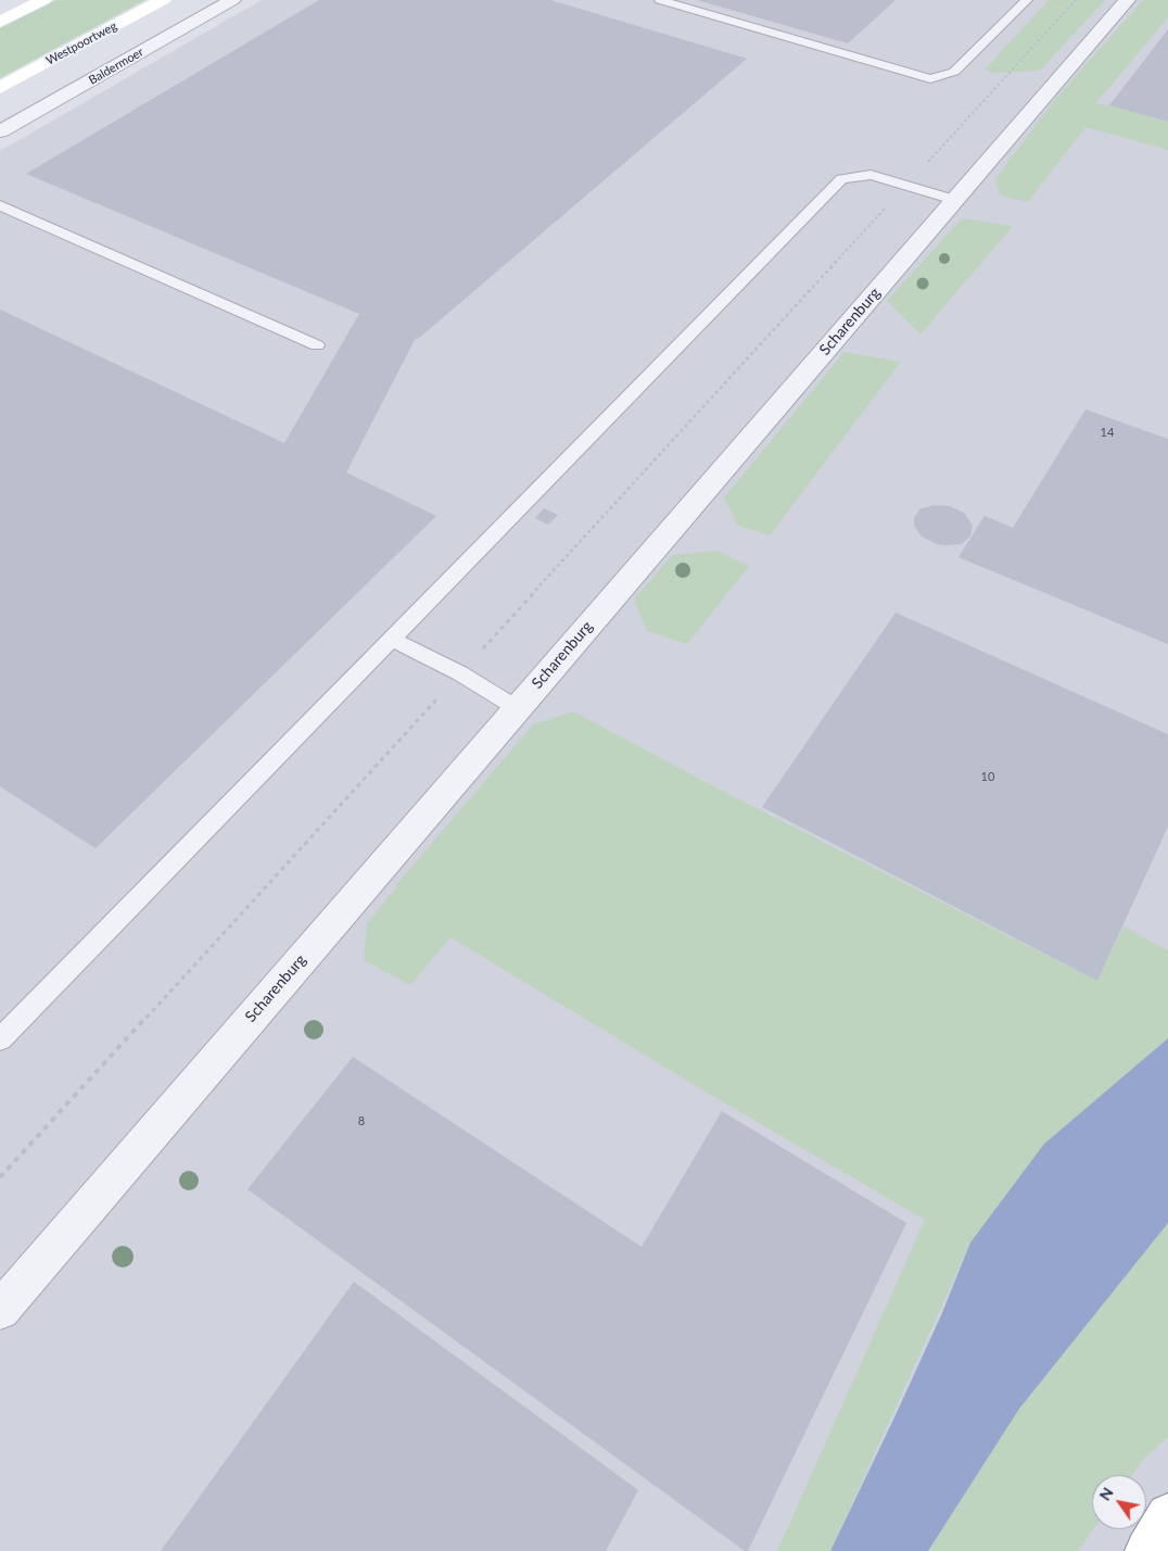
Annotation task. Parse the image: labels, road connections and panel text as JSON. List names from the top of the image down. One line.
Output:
{"streets":{"main road":["Westpoortweg"],"street":["Baldermoer","Scharenburg"]},"house_numbers":["14","10","8"],"north":"top left"}
